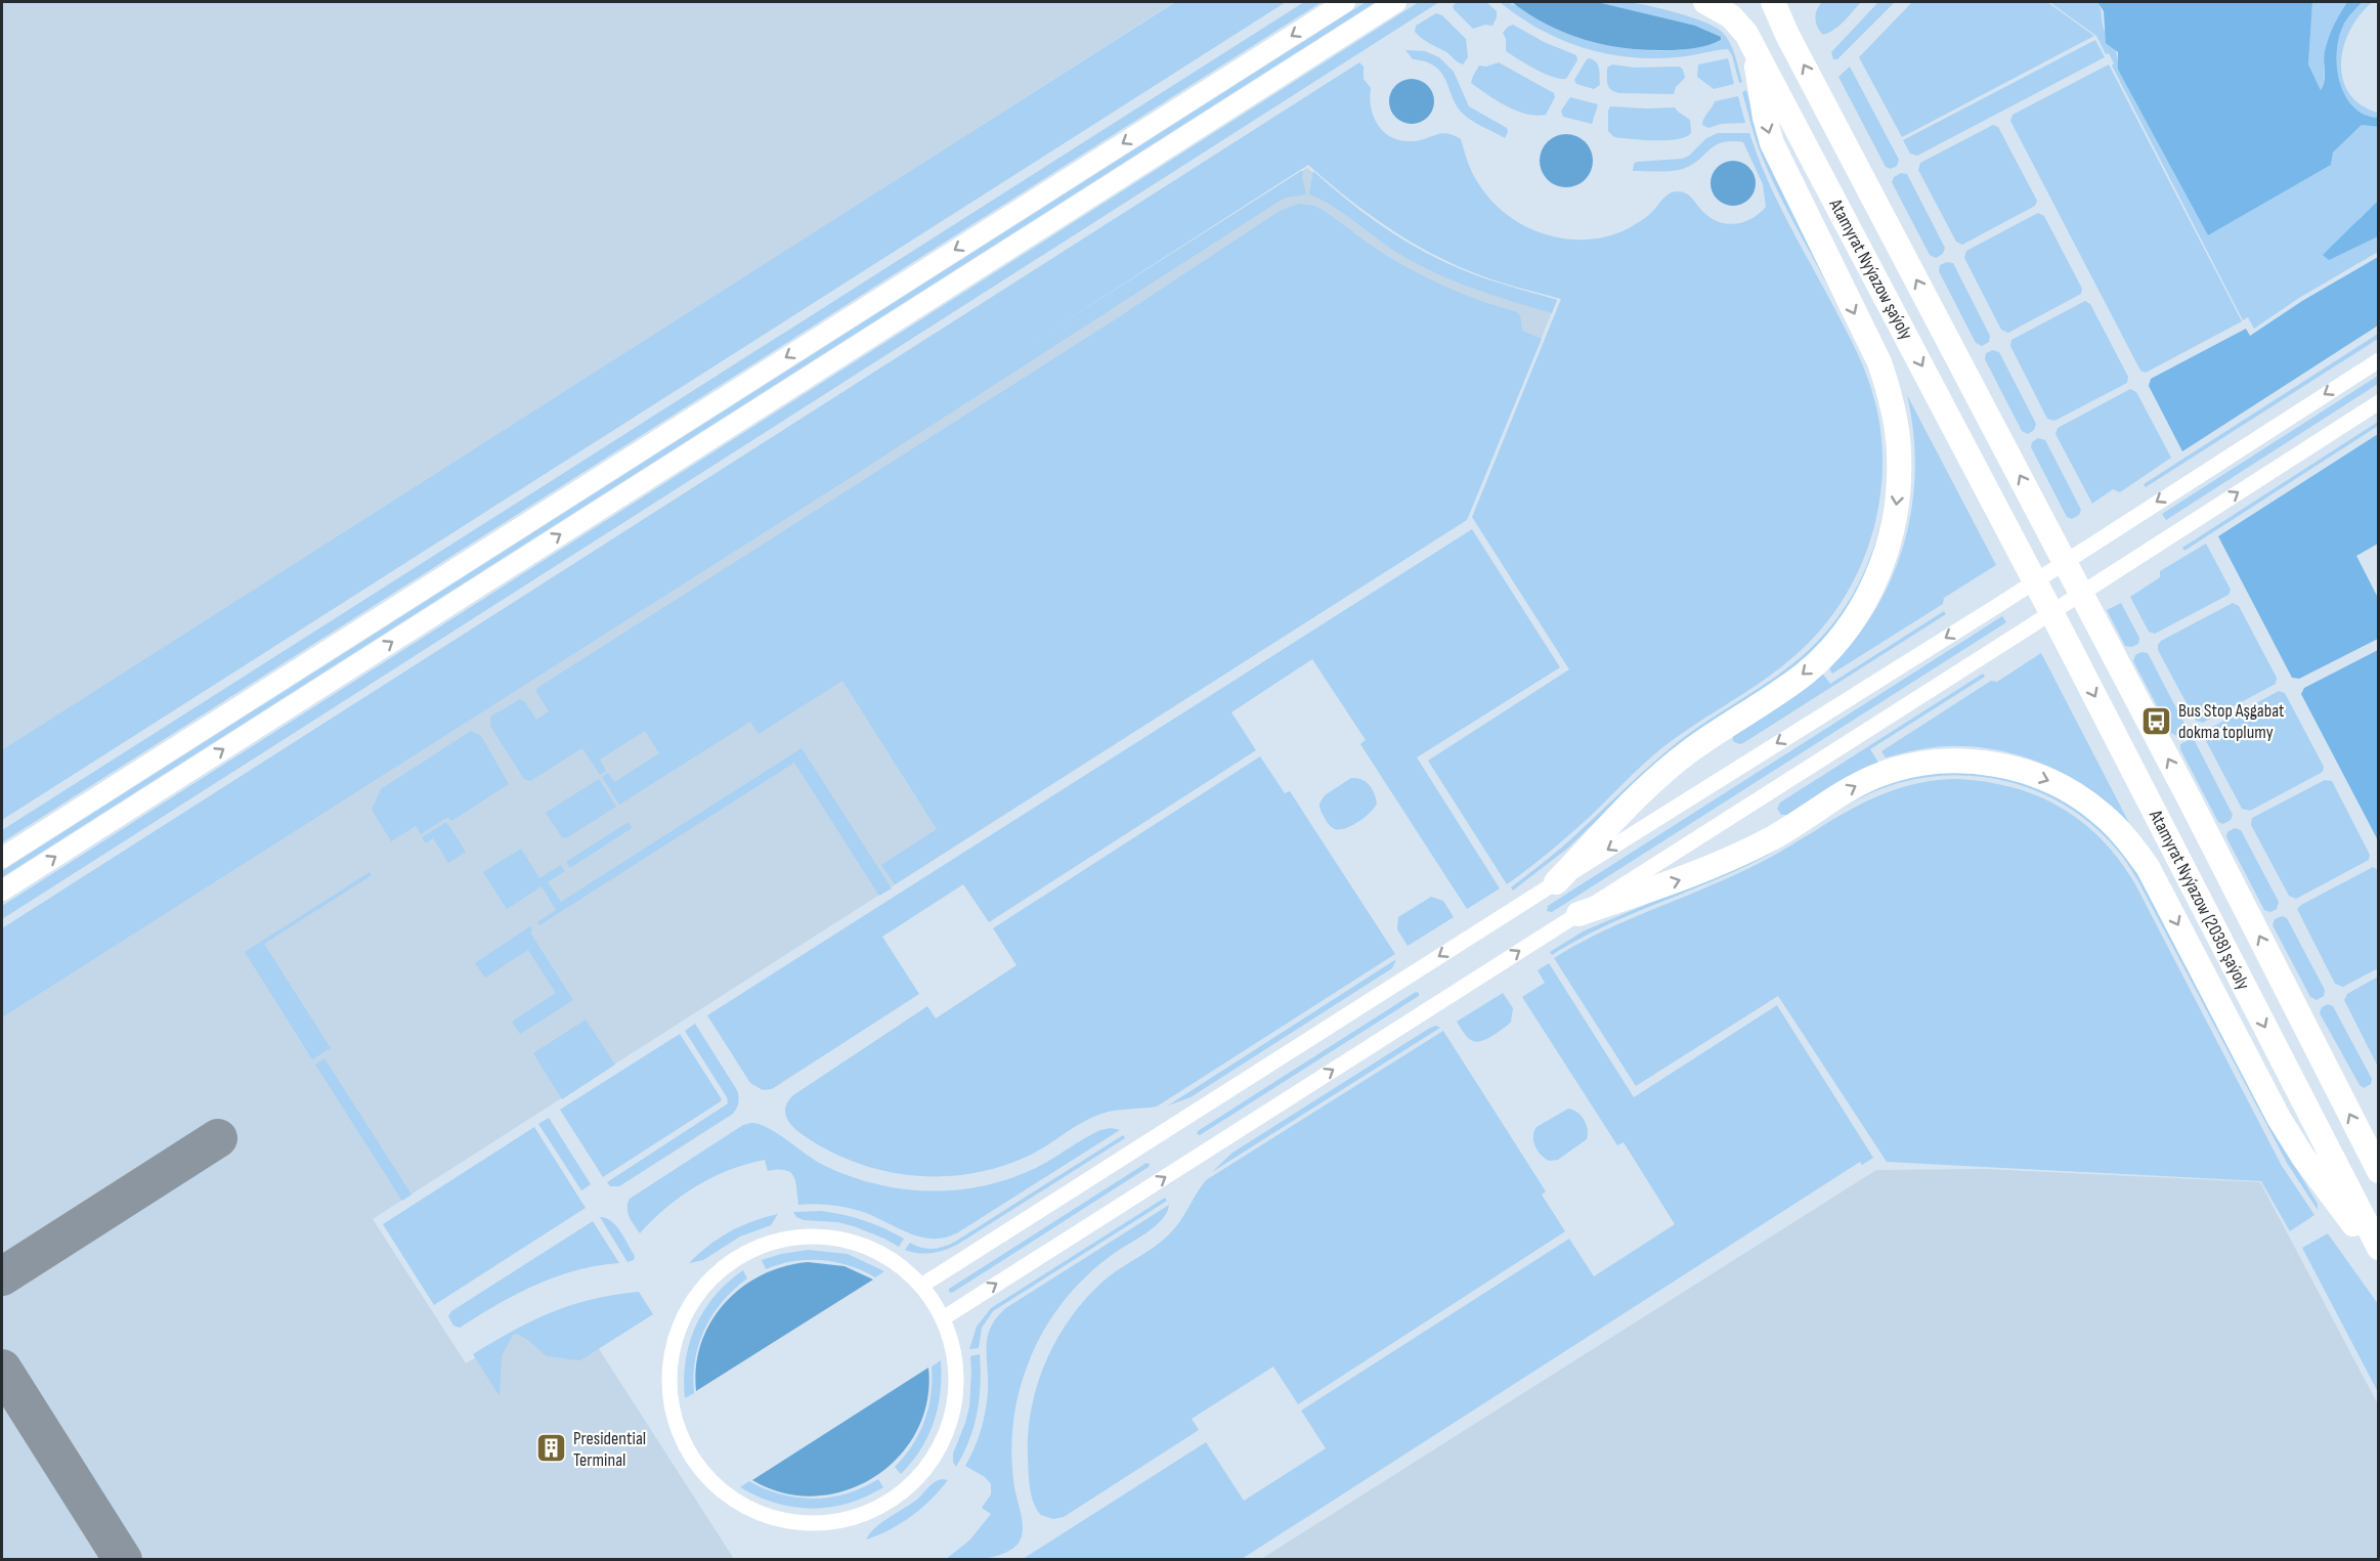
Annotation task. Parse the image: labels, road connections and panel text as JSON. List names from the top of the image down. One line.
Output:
{"streets":{"main road":["Atamyrat Nyýazow şaýoly","Atamyrat Nyýazow (2038) şaýoly"]},"crossings":[["Atamyrat Nyýazow şaýoly","Atamyrat Nyýazow (2038) şaýoly"]],"places":{"bus stop":["Bus Stop Aşgabat dokma toplumy"],"building":["Presidential Terminal"]}}
